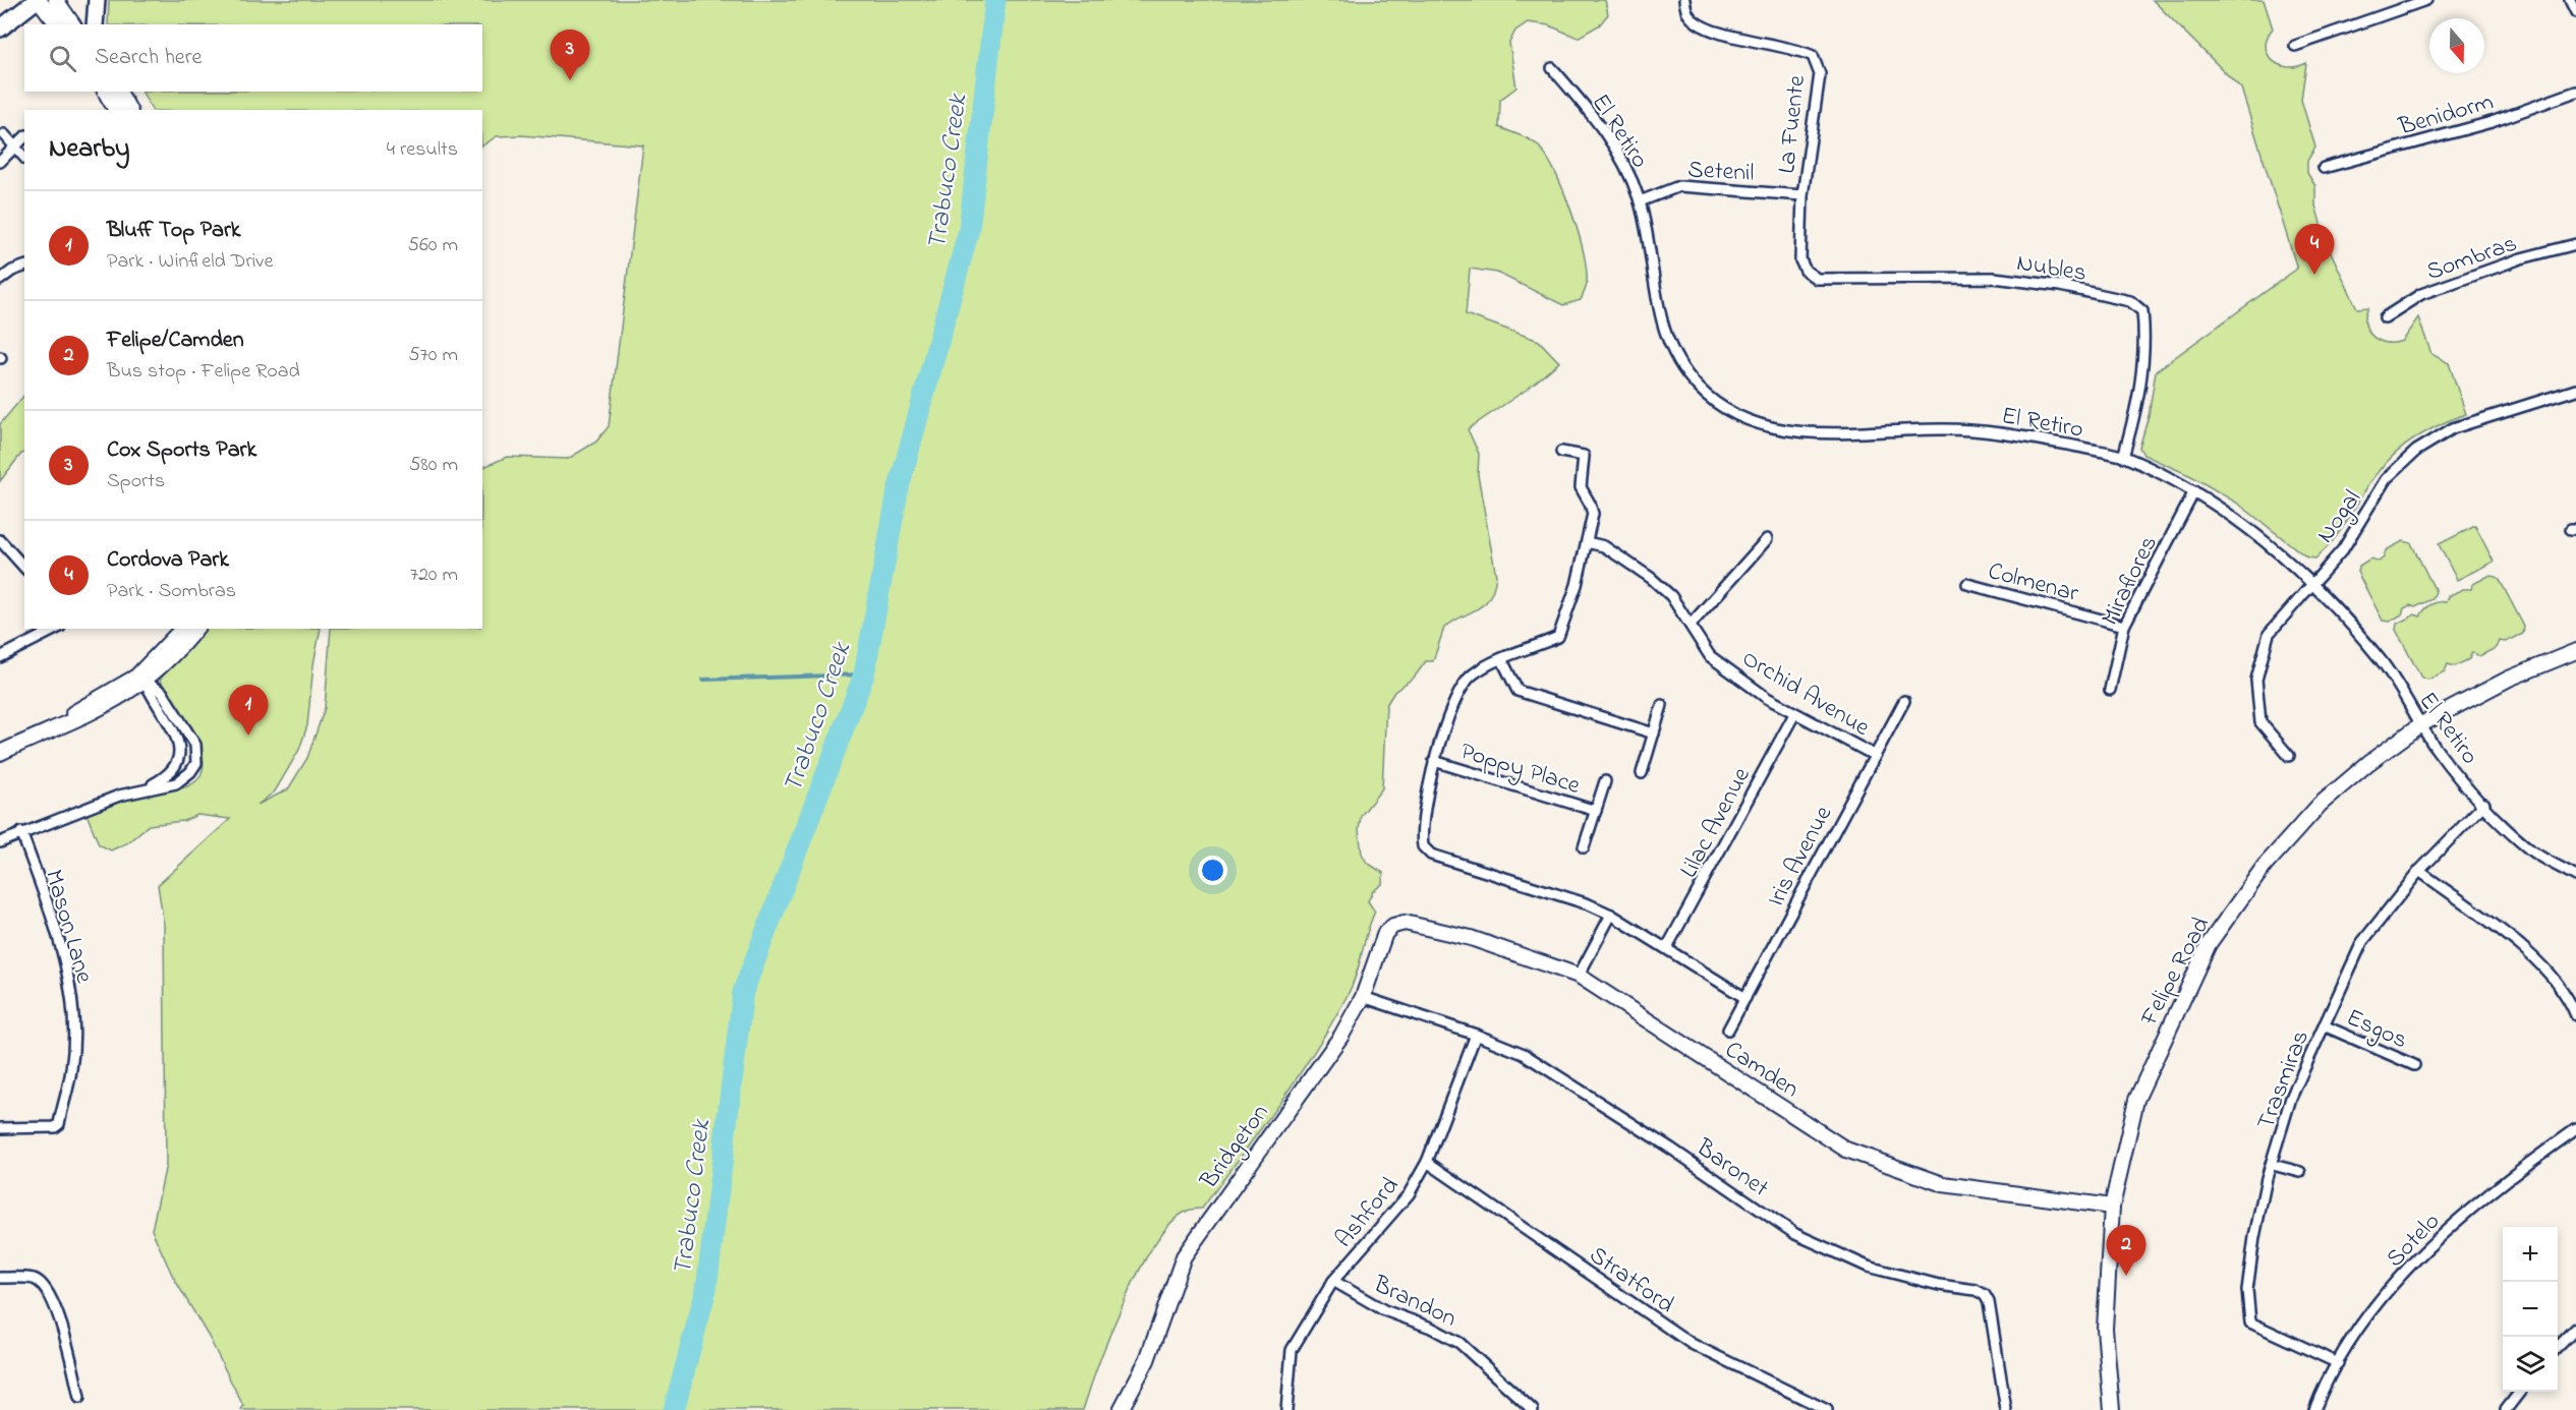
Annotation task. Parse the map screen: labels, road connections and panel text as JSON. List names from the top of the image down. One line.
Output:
{"streets":{"main road":["Felipe Road","Camden","Bridgeton"],"street":["Benidorm","La Fuente","El Retiro","Setenil","Sombras","Nubles","Nogal","Miraflores","Colmenar","Orchid Avenue","Poppy Place","Lilac Avenue","Iris Avenue","Mason Lane","Esgos","Trasmiras","Baronet","Ashford","Sotelo","Stratford","Brandon"]},"crossings":[["La Fuente","Setenil"],["La Fuente","Nubles"],["El Retiro","Setenil"],["El Retiro","Nubles"],["El Retiro","Nogal"],["El Retiro","Miraflores"],["El Retiro","Felipe Road"],["El Retiro","Trasmiras"],["Miraflores","Colmenar"],["Orchid Avenue","Lilac Avenue"],["Orchid Avenue","Iris Avenue"],["Felipe Road","Camden"],["Esgos","Trasmiras"],["Camden","Bridgeton"],["Trasmiras","Sotelo"],["Bridgeton","Baronet"],["Baronet","Ashford"],["Ashford","Stratford"],["Ashford","Brandon"]],"water":["Trabuco Creek"],"north":"bottom","page":{"search":"Search here","pins":["3","4","1","2"],"heading":["Nearby","4 results"],"list":[{"mark":"1","name":"Bluff Top Park","note":"Park · Winfield Drive","value":"560 m"},{"mark":"2","name":"Felipe/Camden","note":"Bus stop · Felipe Road","value":"570 m"},{"mark":"3","name":"Cox Sports Park","note":"Sports","value":"580 m"},{"mark":"4","name":"Cordova Park","note":"Park · Sombras","value":"720 m"}],"map_buttons":["+","−"]}}
